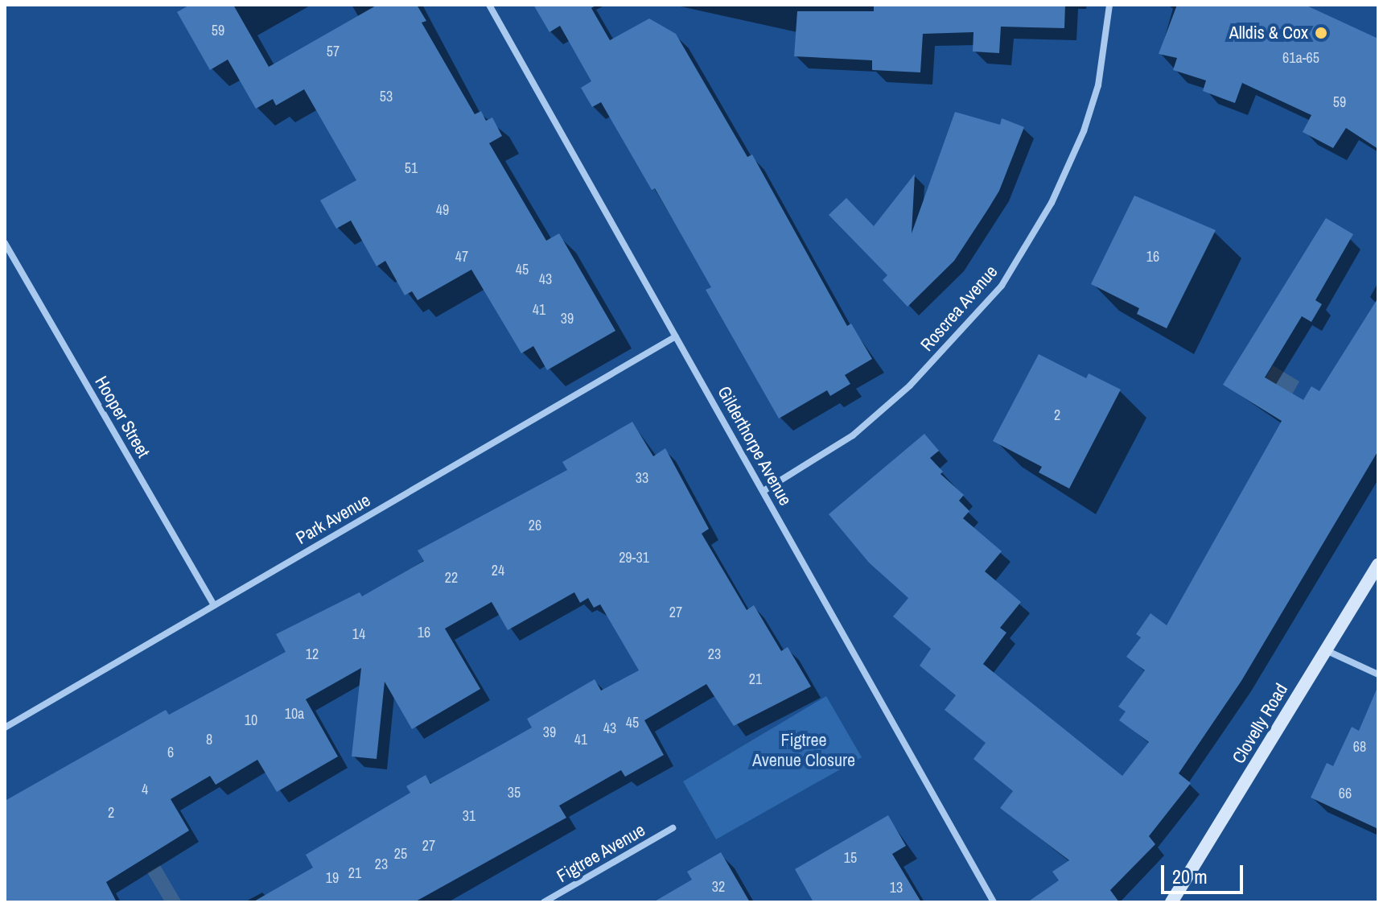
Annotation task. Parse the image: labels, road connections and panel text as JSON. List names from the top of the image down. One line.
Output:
{"streets":{"street":["Roscrea Avenue","Hooper Street","Gilderthorpe Avenue","Park Avenue","Clovelly Road","Figtree Avenue"]},"crossings":[["Roscrea Avenue","Gilderthorpe Avenue"],["Hooper Street","Park Avenue"],["Gilderthorpe Avenue","Park Avenue"]],"parks":["Figtree Avenue Closure"],"places":["Alldis & Cox"],"house_numbers":["59","57","61a-65","53","59","51","49","47","16","45","43","41","39","2","33","26","29-31","24","22","27","16","14","12","23","21","10a","10","45","43","39","8","41","68","6","4","35","66","2","31","27","25","15","23","21","19","32","13"],"scale_bar":"20 m"}
